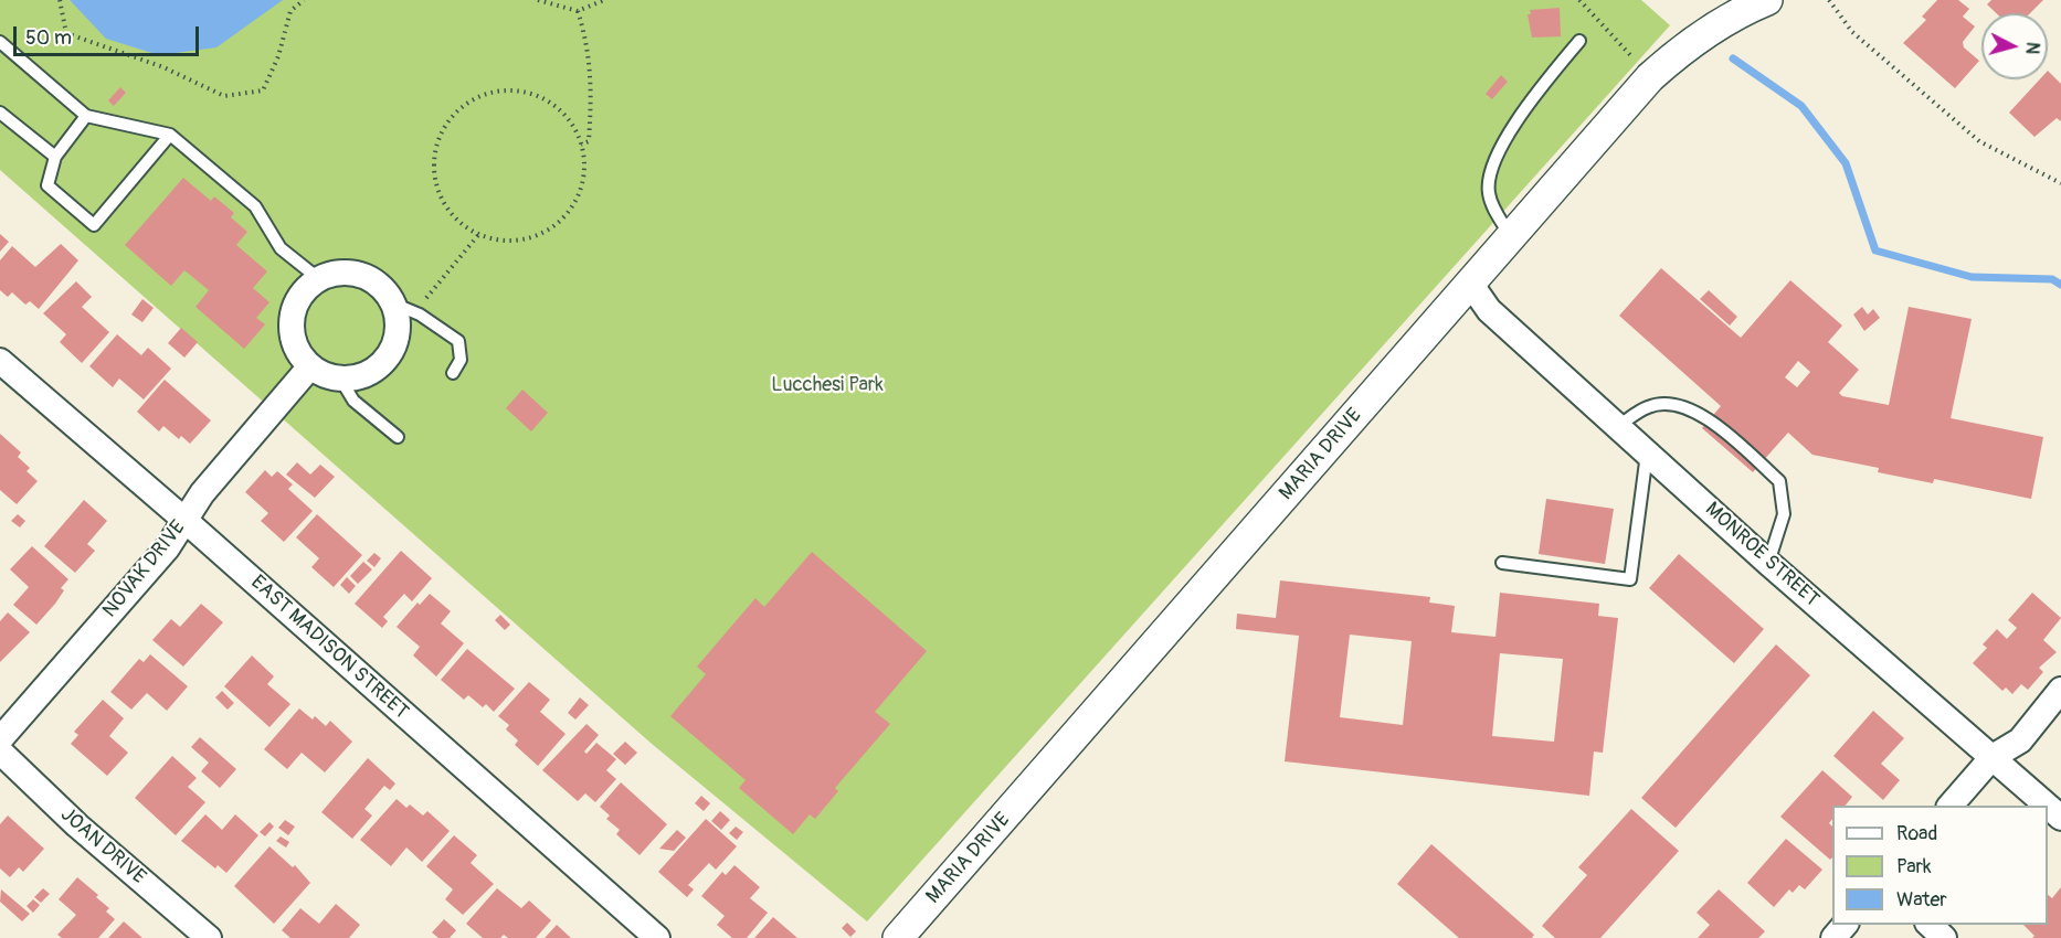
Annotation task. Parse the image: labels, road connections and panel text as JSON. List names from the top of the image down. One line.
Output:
{"streets":{"street":["MARIA DRIVE","MONROE STREET","NOVAK DRIVE","EAST MADISON STREET","JOAN DRIVE"]},"crossings":[["MARIA DRIVE","MONROE STREET"],["NOVAK DRIVE","EAST MADISON STREET"]],"parks":["Lucchesi Park"],"legend":["Road","Park","Water"],"scale_bar":"50 m","north":"right"}
